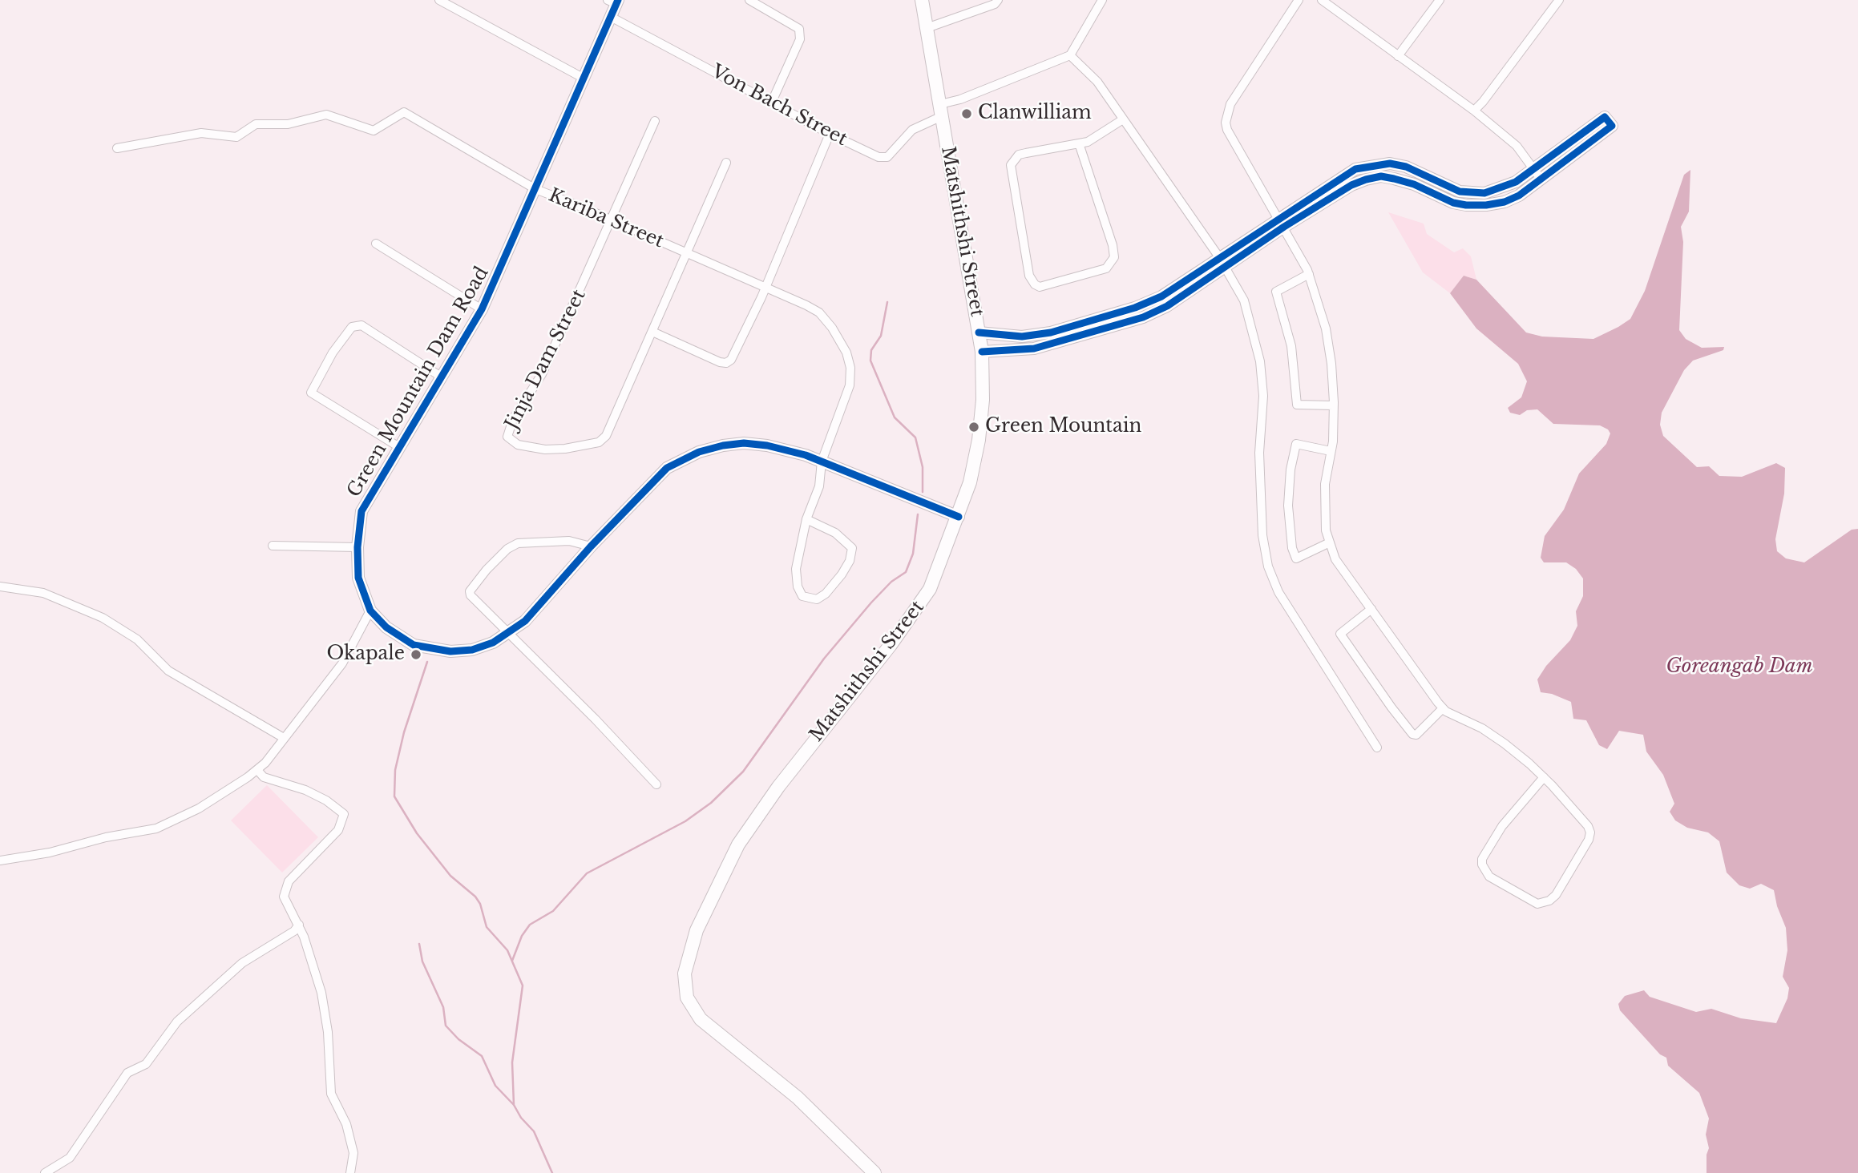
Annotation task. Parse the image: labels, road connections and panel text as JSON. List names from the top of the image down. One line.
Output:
{"streets":{"main road":["Matshithshi Street"],"street":["Von Bach Street","Kariba Street","Jinja Dam Street","Green Mountain Dam Road"]},"crossings":[["Von Bach Street","Matshithshi Street"],["Von Bach Street","Green Mountain Dam Road"],["Kariba Street","Jinja Dam Street"],["Kariba Street","Green Mountain Dam Road"],["Matshithshi Street","Green Mountain Dam Road"]],"water":["Goreangab Dam"],"places":["Clanwilliam","Green Mountain","Okapale"]}
